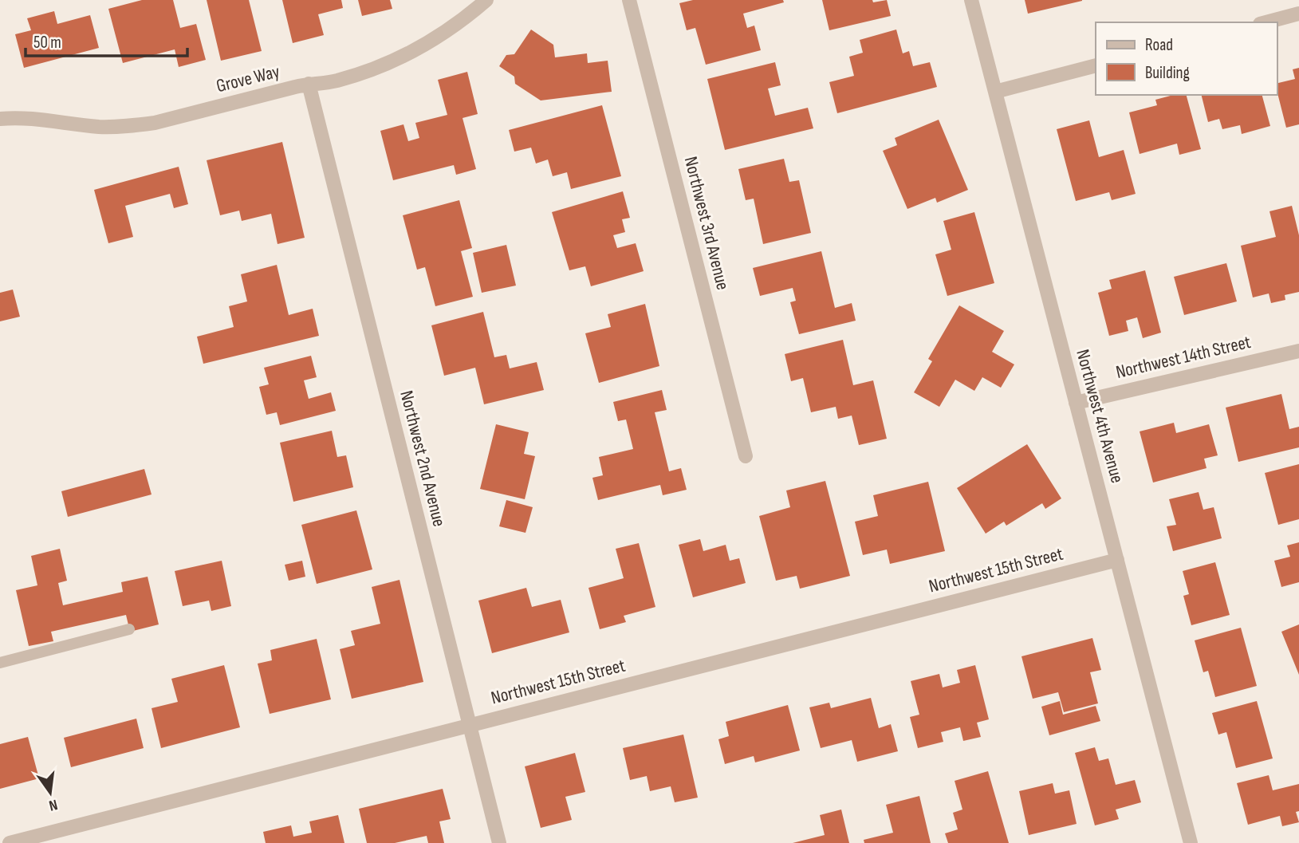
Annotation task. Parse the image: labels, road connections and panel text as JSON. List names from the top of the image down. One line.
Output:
{"streets":{"street":["Grove Way","Northwest 3rd Avenue","Northwest 14th Street","Northwest 4th Avenue","Northwest 2nd Avenue","Northwest 15th Street"]},"crossings":[["Grove Way","Northwest 2nd Avenue"],["Northwest 14th Street","Northwest 4th Avenue"],["Northwest 4th Avenue","Northwest 15th Street"],["Northwest 2nd Avenue","Northwest 15th Street"]],"legend":["Road","Building"],"scale_bar":"50 m","north":"bottom"}
